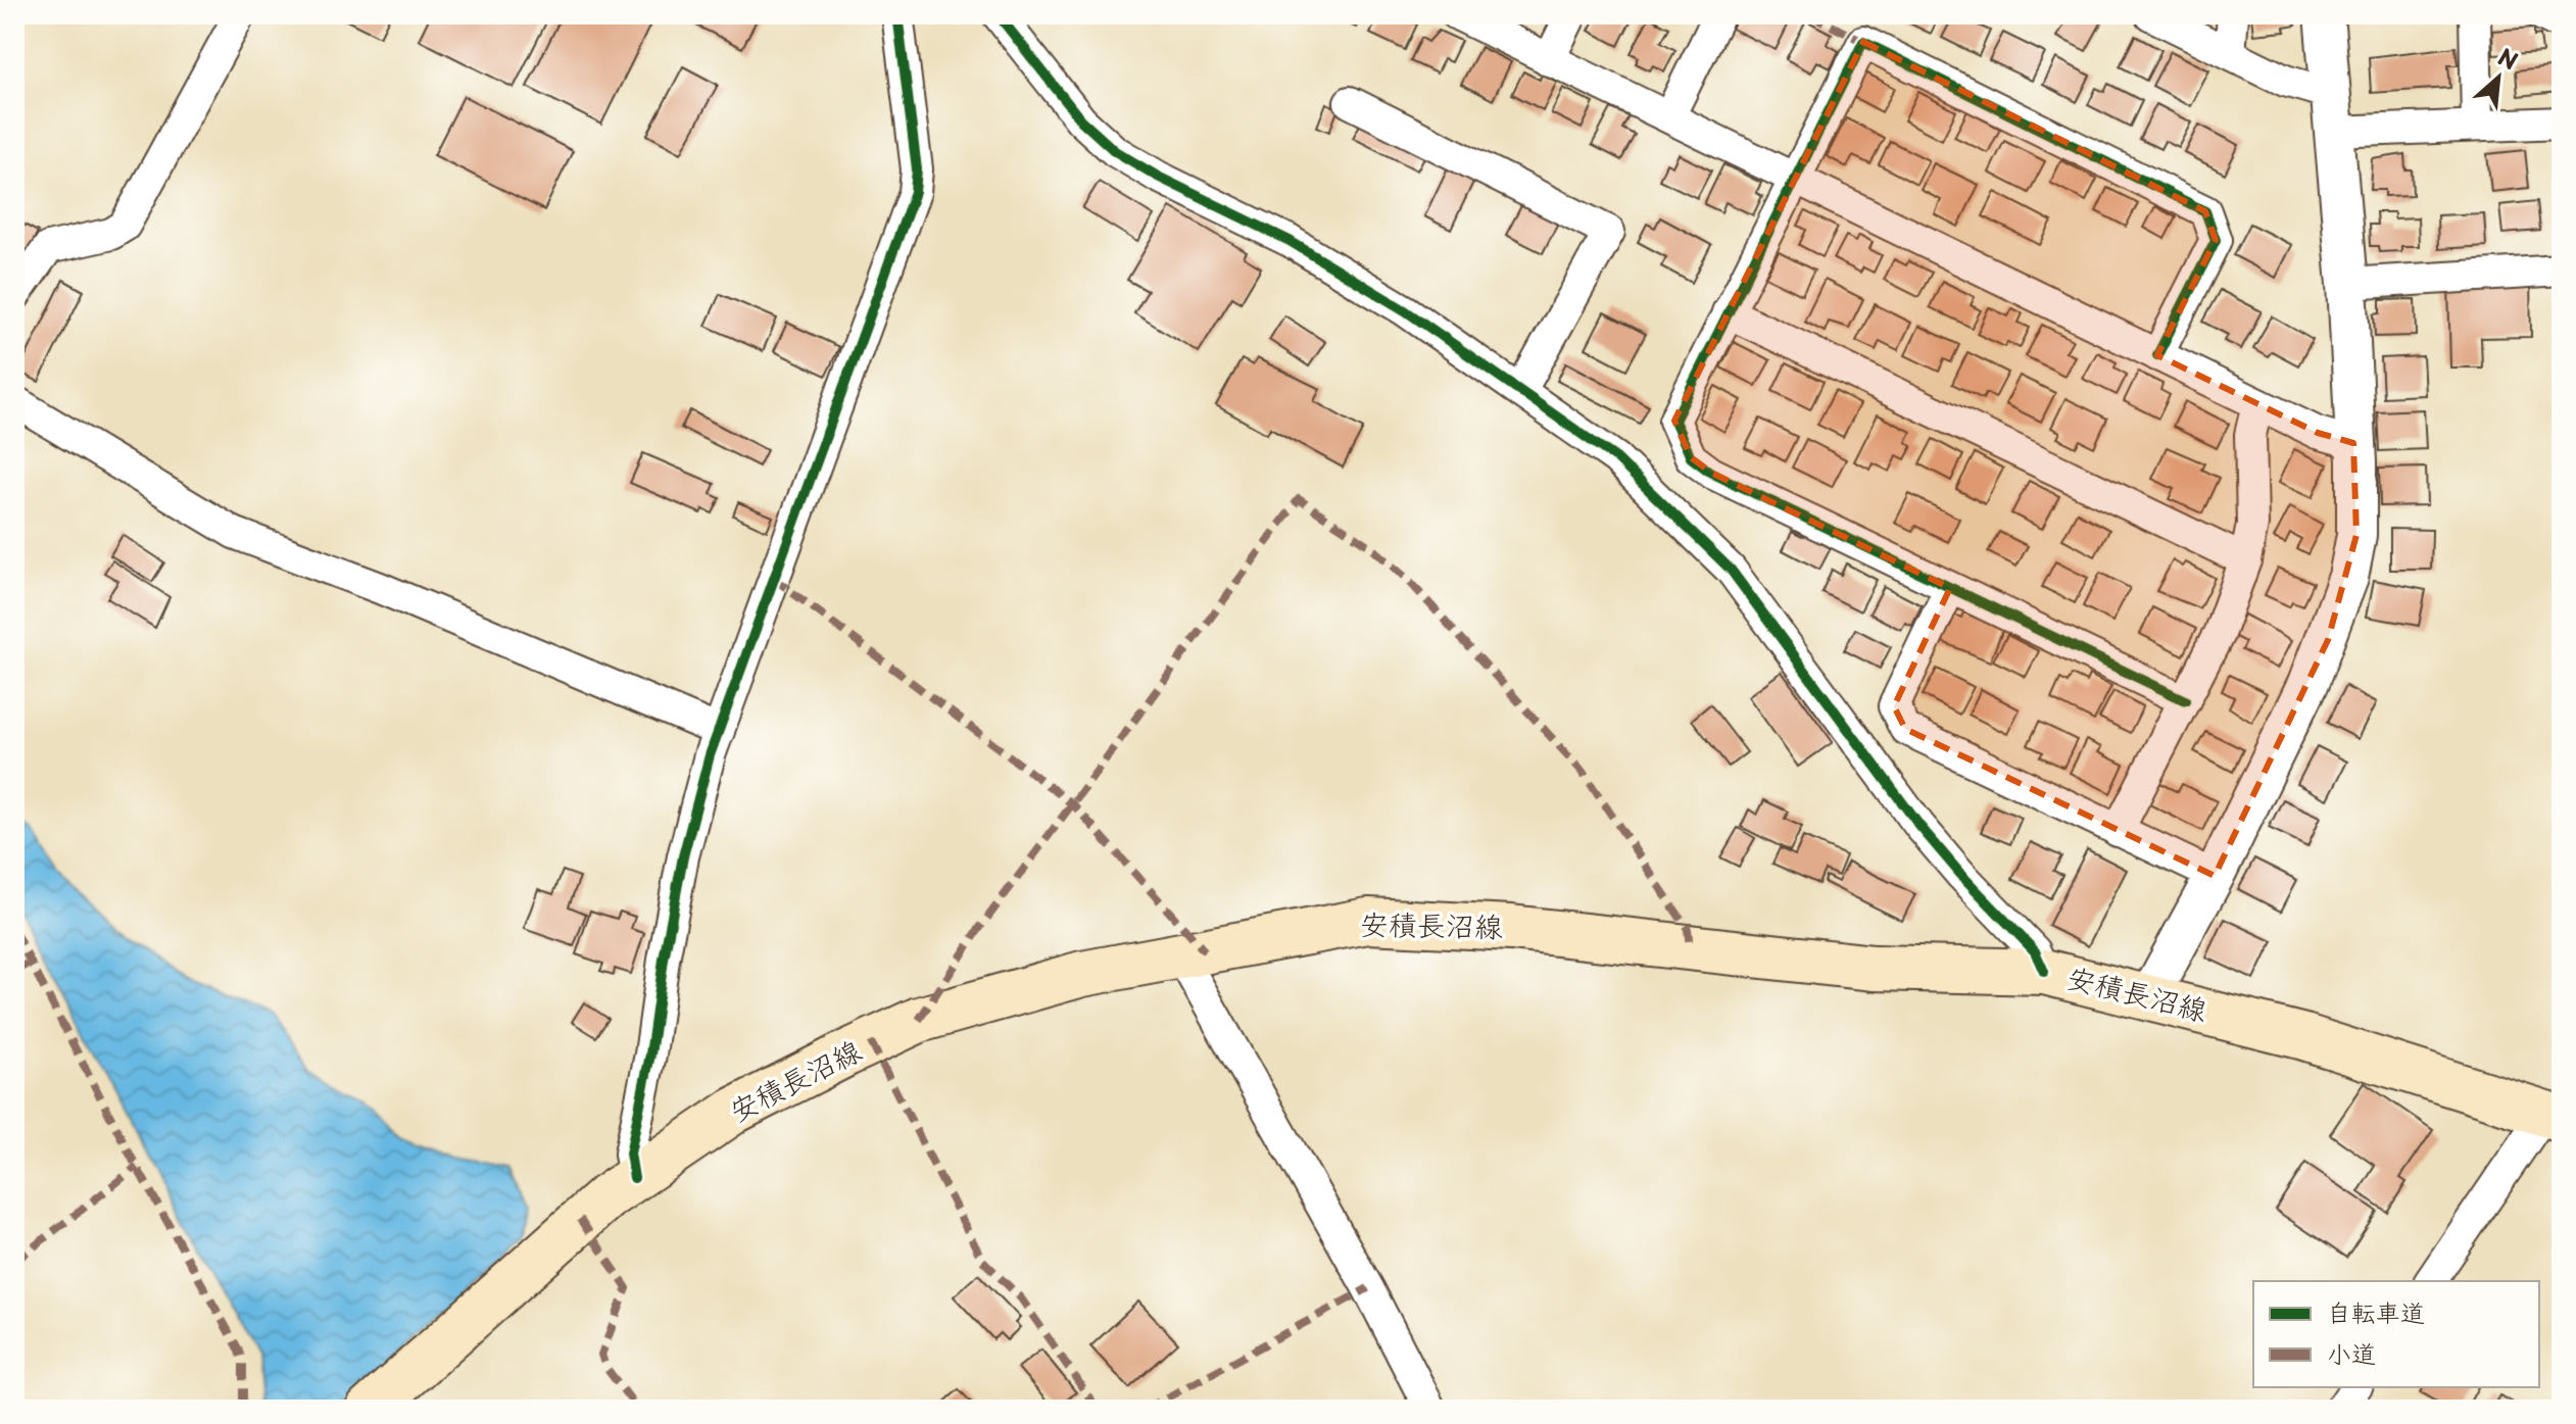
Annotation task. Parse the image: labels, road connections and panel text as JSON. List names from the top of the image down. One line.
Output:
{"streets":{"main road":["安積長沼線"]},"legend":["自転車道","小道"],"north":"top right"}
